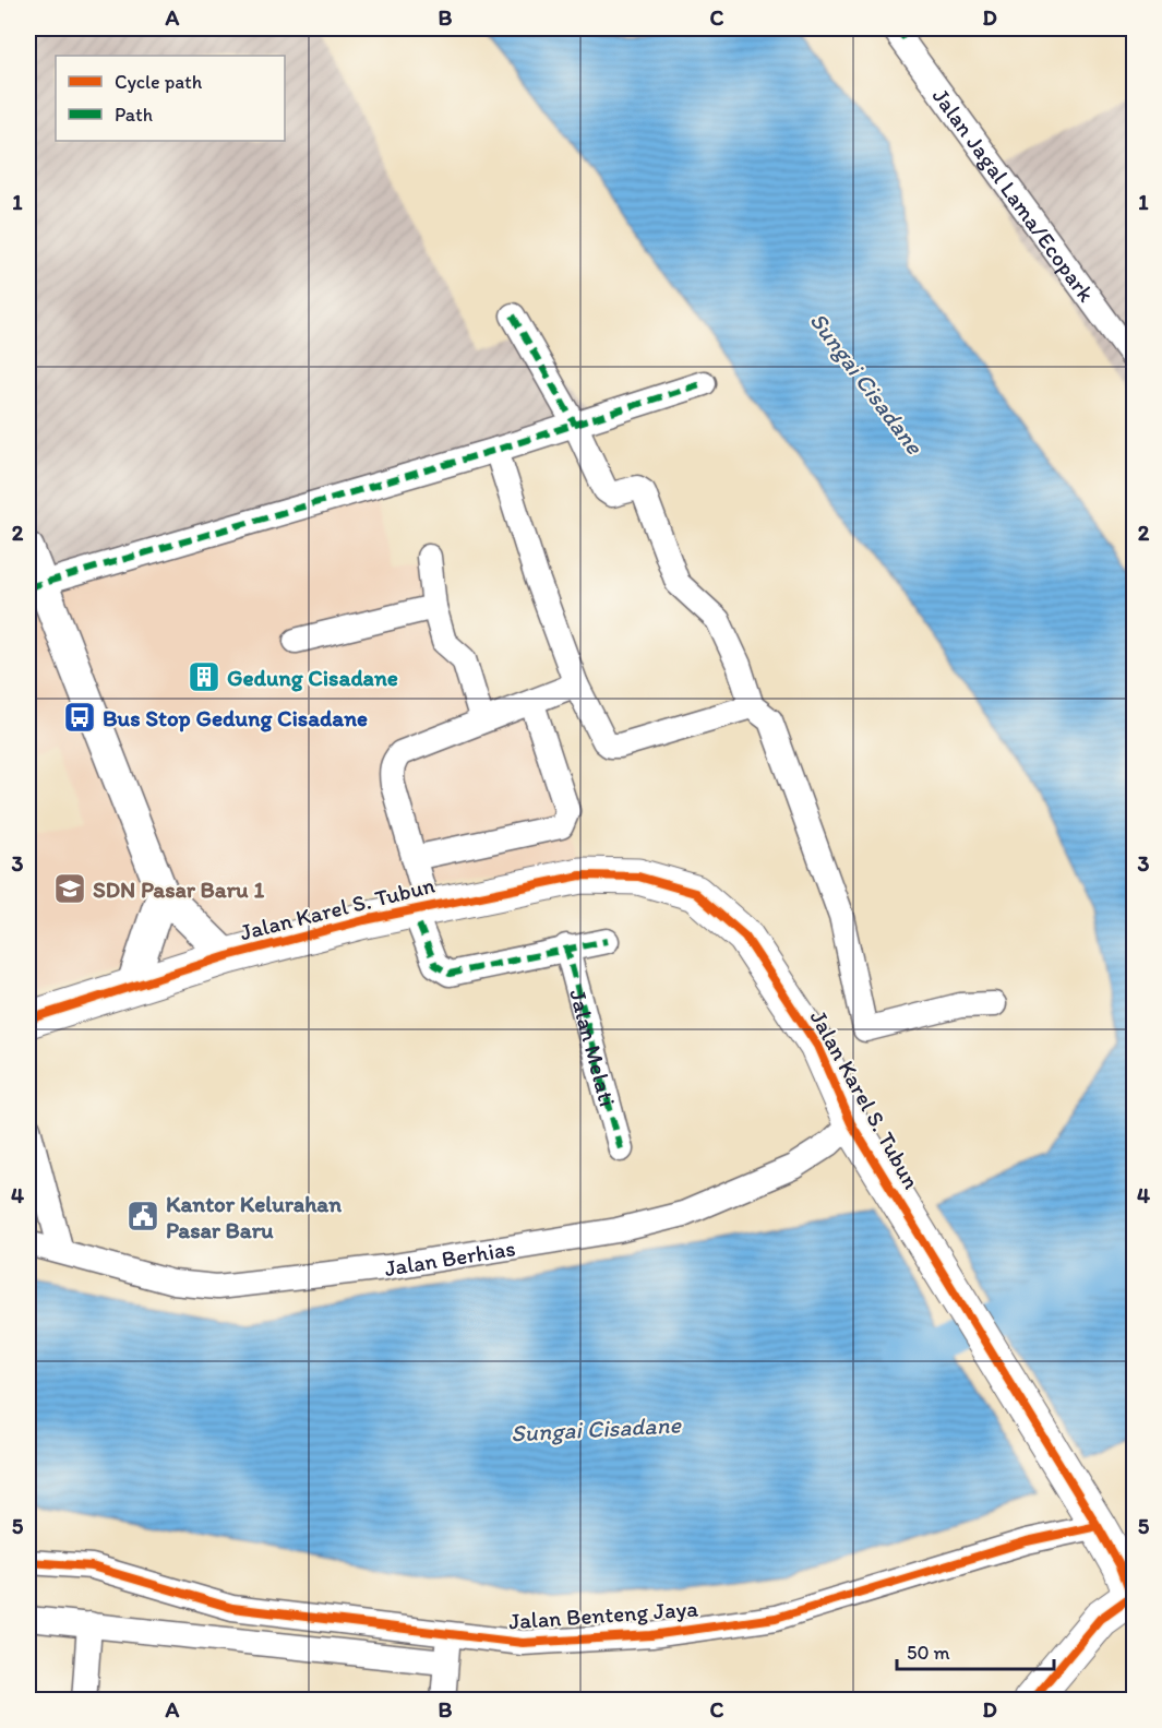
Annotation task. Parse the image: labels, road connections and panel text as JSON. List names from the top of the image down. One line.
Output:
{"streets":{"highway":["Jalan Karel S. Tubun"],"street":["Jalan Jagal Lama/Ecopark","Jalan Melati","Jalan Berhias","Jalan Benteng Jaya"]},"crossings":[["Jalan Karel S. Tubun","Jalan Berhias"],["Jalan Karel S. Tubun","Jalan Benteng Jaya"]],"water":["Sungai Cisadane"],"places":{"building":["Gedung Cisadane"],"bus stop":["Bus Stop Gedung Cisadane"],"school or university":["SDN Pasar Baru 1"],"public building":["Kantor Kelurahan Pasar Baru"]},"legend":["Cycle path","Path"],"scale_bar":"50 m","grid":{"columns":["A","B","C","D"],"rows":["1","2","3","4","5"]}}
